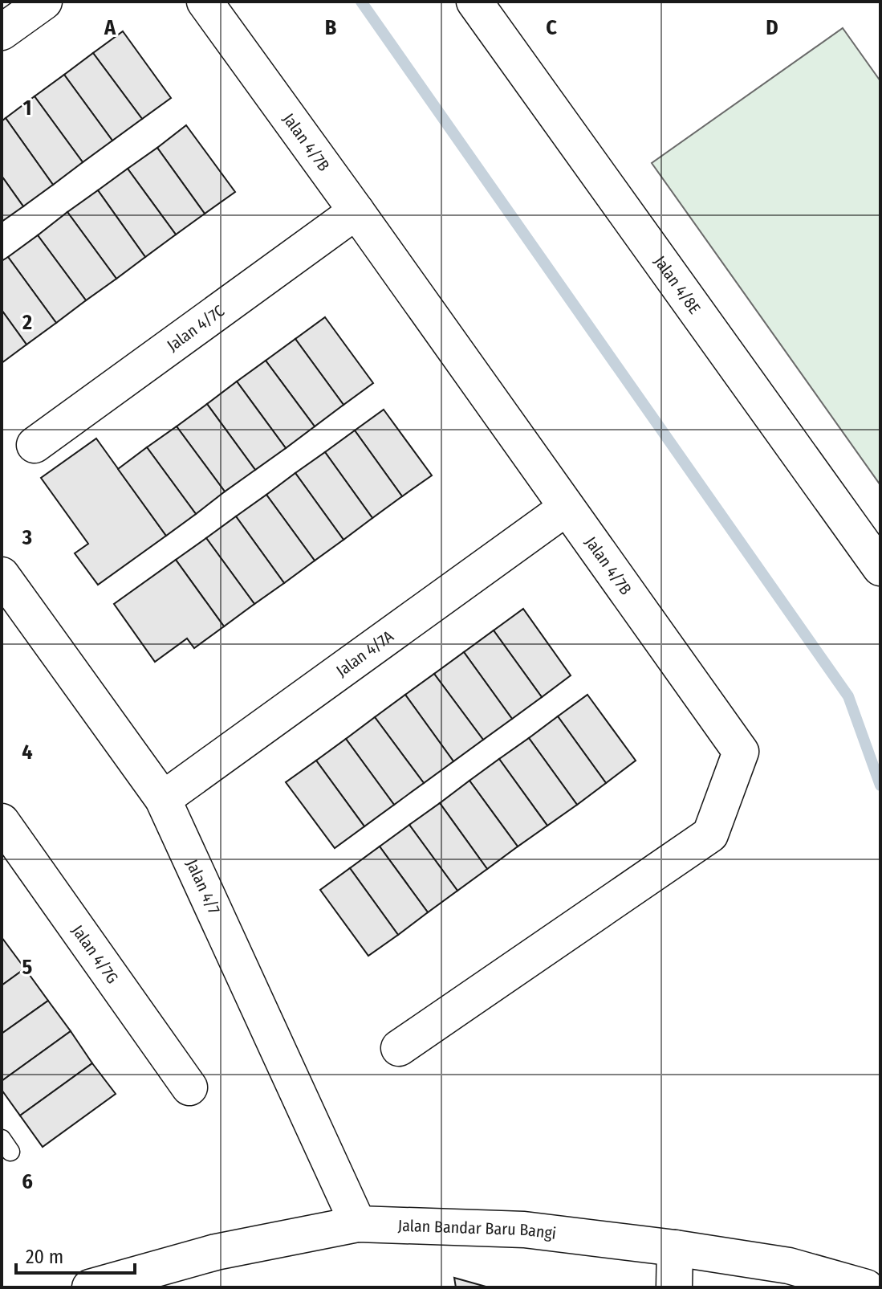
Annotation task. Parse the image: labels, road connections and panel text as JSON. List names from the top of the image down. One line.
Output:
{"streets":{"street":["Jalan 4/7B","Jalan 4/8E","Jalan 4/7C","Jalan 4/7A","Jalan 4/7","Jalan 4/7G","Jalan Bandar Baru Bangi"]},"crossings":[["Jalan 4/7B","Jalan 4/7C"],["Jalan 4/7B","Jalan 4/7A"],["Jalan 4/7A","Jalan 4/7"],["Jalan 4/7","Jalan Bandar Baru Bangi"]],"scale_bar":"20 m","grid":{"columns":["A","B","C","D"],"rows":["1","2","3","4","5","6"]}}
